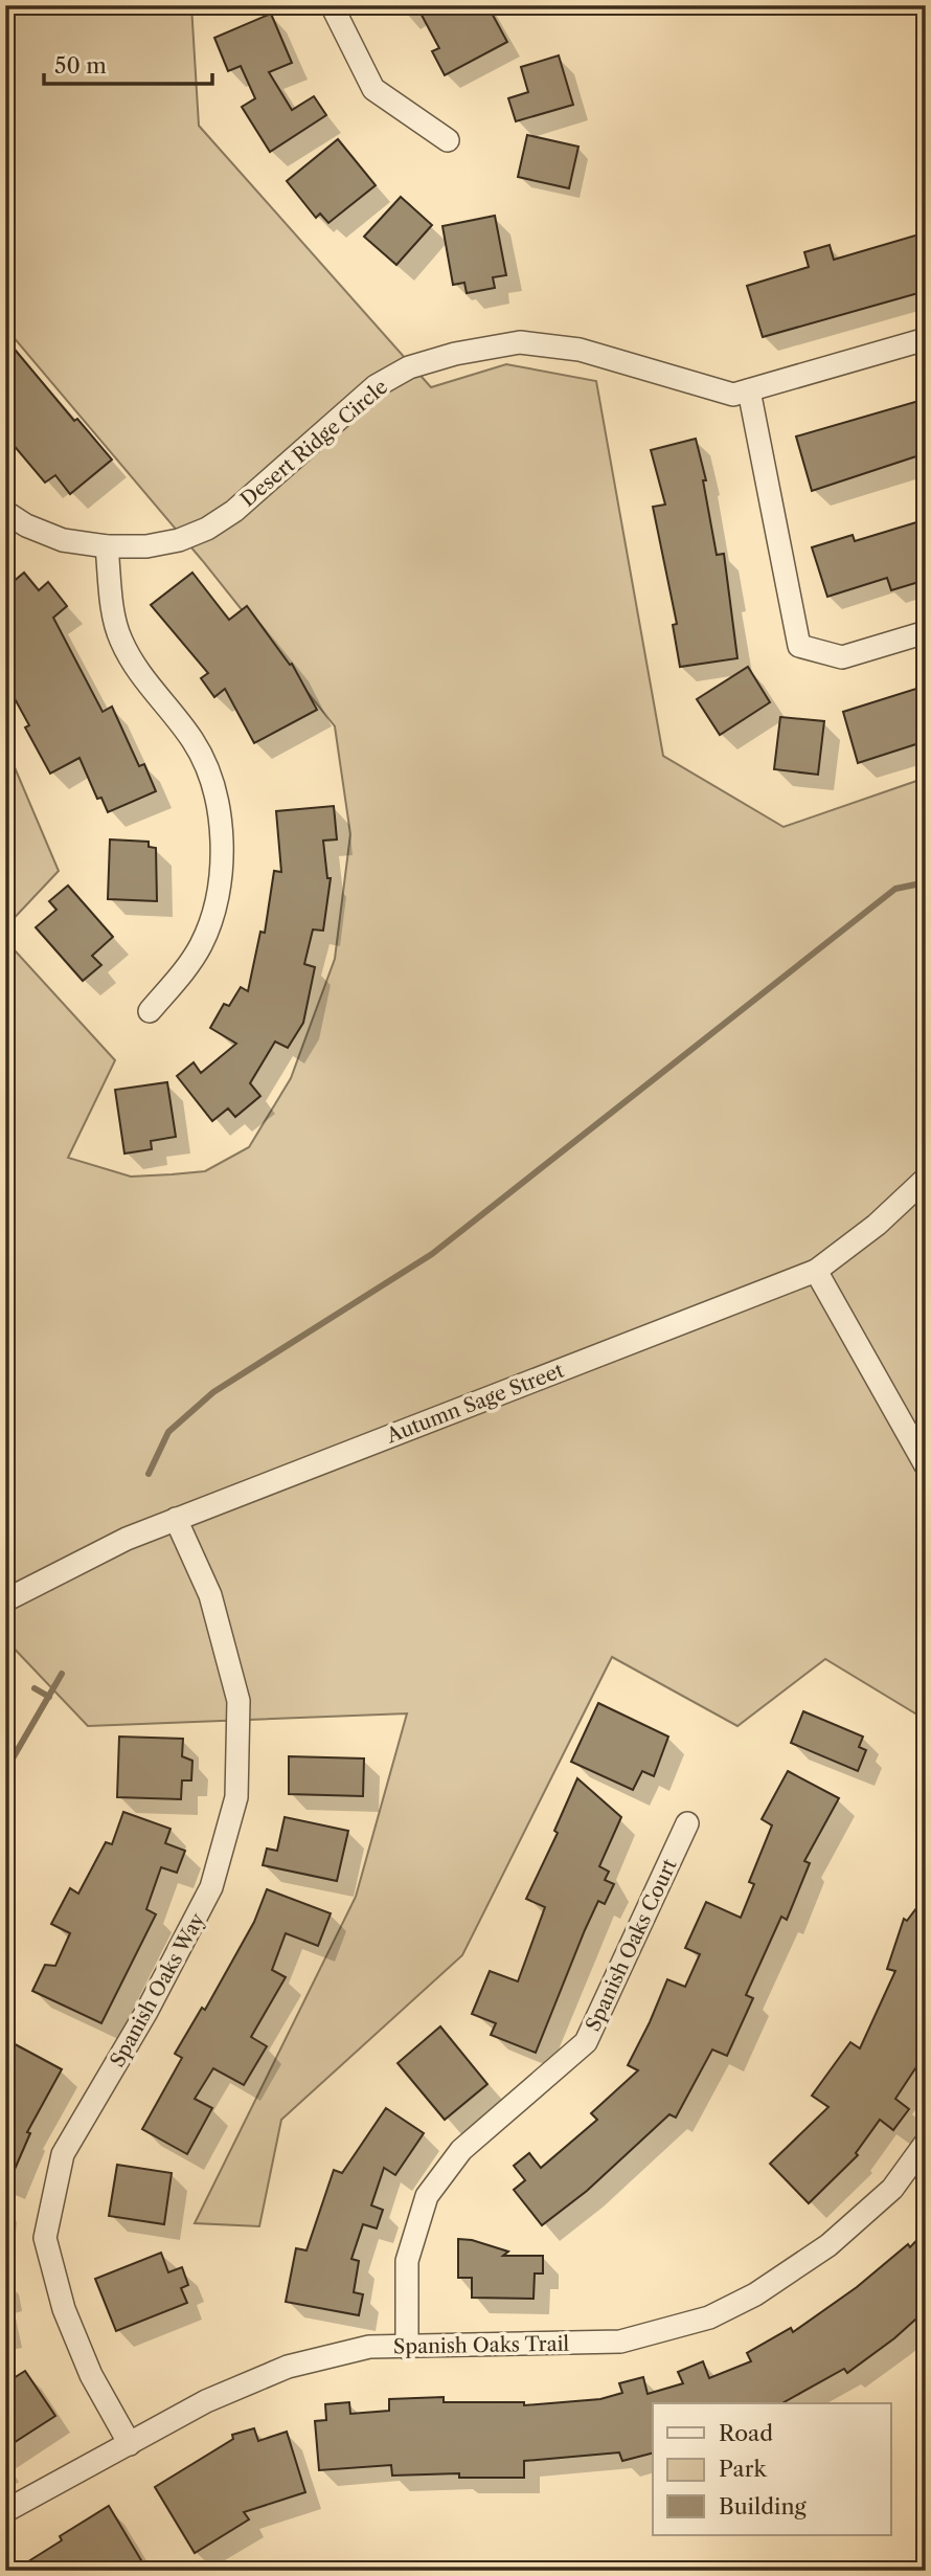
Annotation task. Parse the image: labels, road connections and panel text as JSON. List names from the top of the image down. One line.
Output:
{"streets":{"street":["Desert Ridge Circle","Autumn Sage Street","Spanish Oaks Court","Spanish Oaks Way","Spanish Oaks Trail"]},"crossings":[["Autumn Sage Street","Spanish Oaks Way"],["Spanish Oaks Court","Spanish Oaks Trail"],["Spanish Oaks Way","Spanish Oaks Trail"]],"legend":["Road","Park","Building"],"scale_bar":"50 m"}
